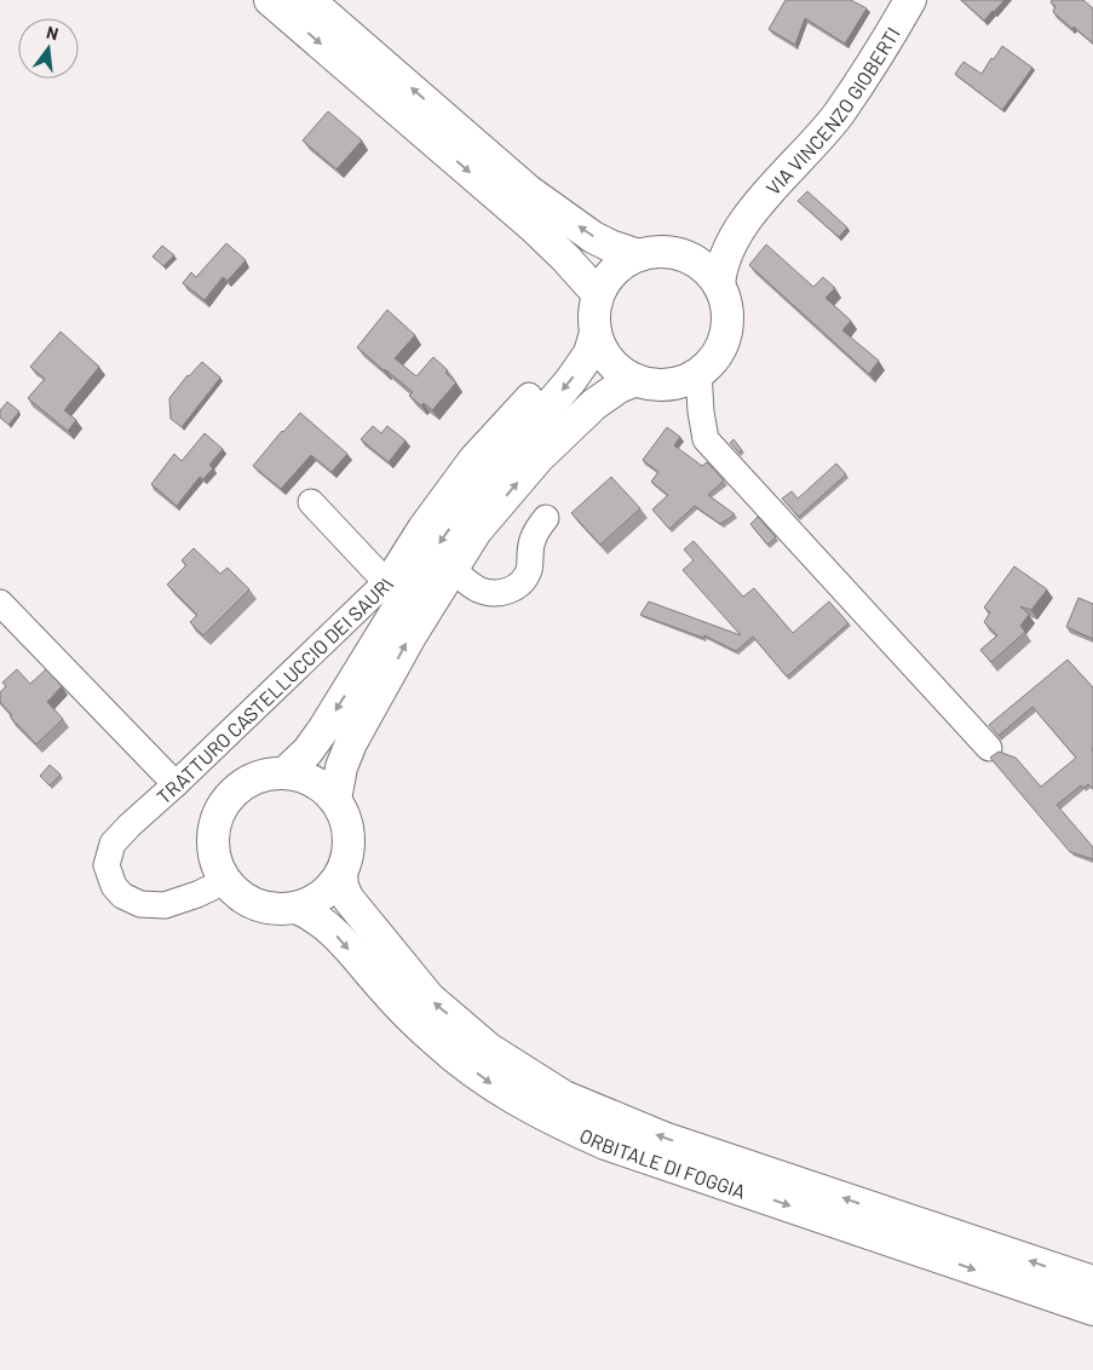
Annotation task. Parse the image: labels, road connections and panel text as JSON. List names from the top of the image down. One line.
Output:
{"streets":{"main road":["VIA VINCENZO GIOBERTI","ORBITALE DI FOGGIA"],"street":["TRATTURO CASTELLUCCIO DEI SAURI"]},"crossings":[["TRATTURO CASTELLUCCIO DEI SAURI","ORBITALE DI FOGGIA"]],"north":"top"}
